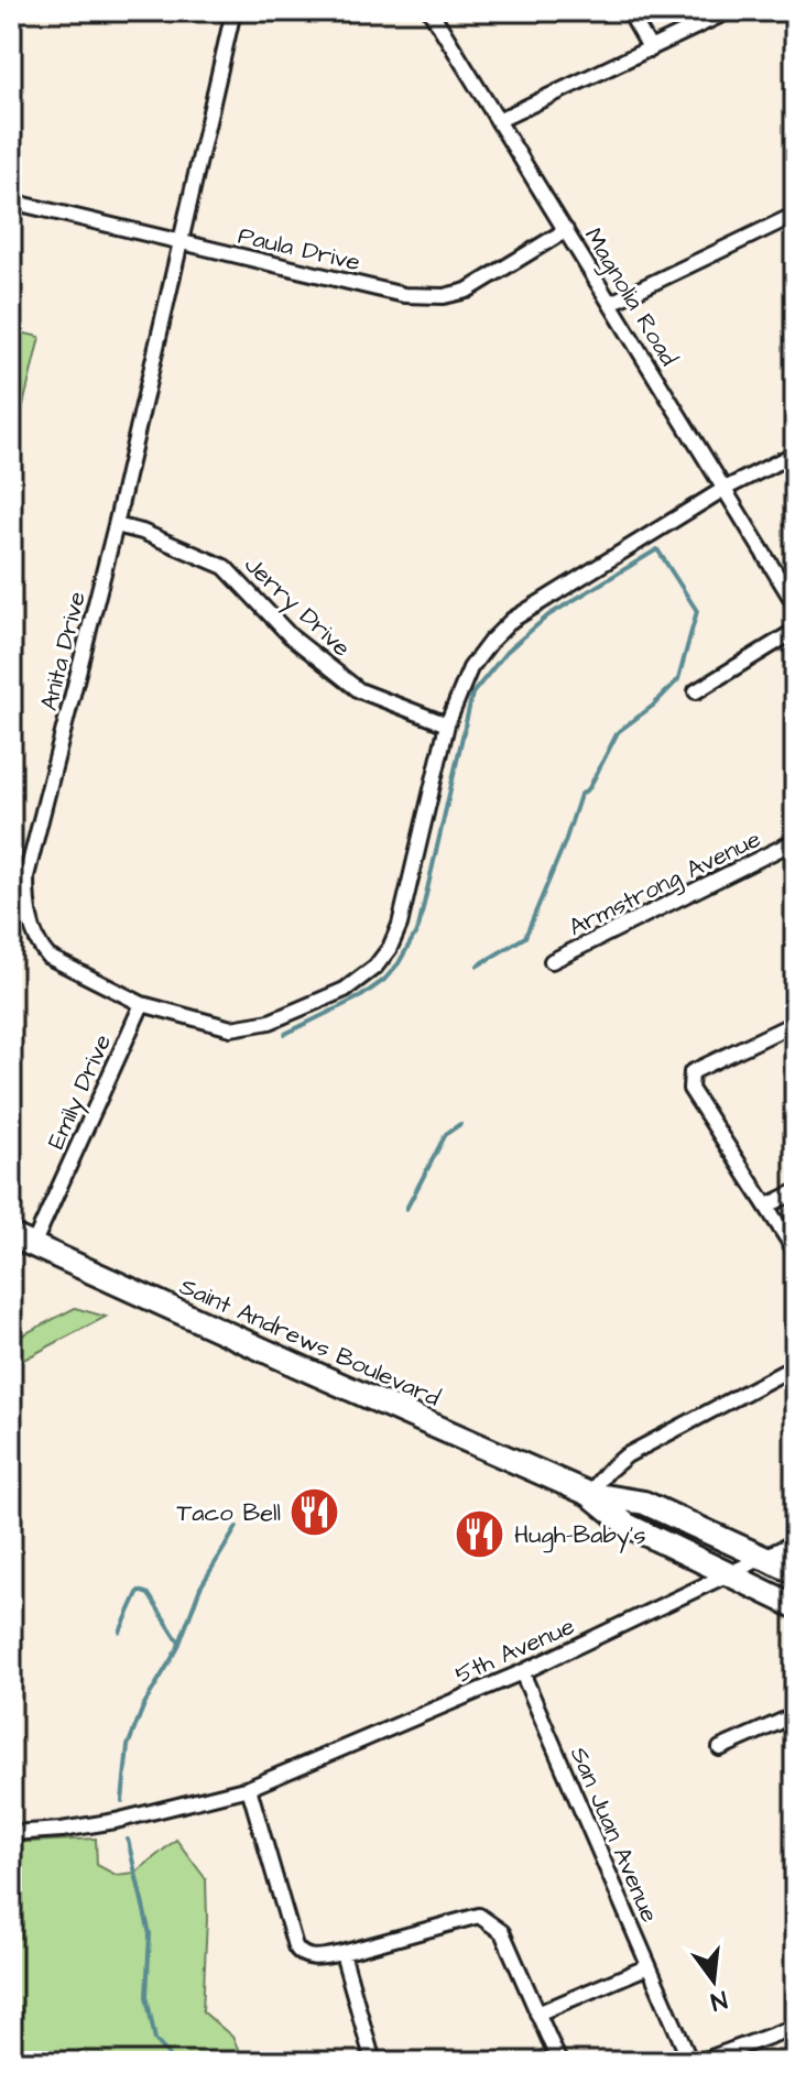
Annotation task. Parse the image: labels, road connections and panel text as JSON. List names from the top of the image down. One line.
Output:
{"streets":{"main road":["Saint Andrews Boulevard"],"street":["Paula Drive","Magnolia Road","Jerry Drive","Anita Drive","Armstrong Avenue","Emily Drive","5th Avenue","San Juan Avenue"]},"crossings":[["Paula Drive","Magnolia Road"],["Paula Drive","Anita Drive"],["Magnolia Road","Anita Drive"],["Jerry Drive","Anita Drive"],["Anita Drive","Emily Drive"],["Emily Drive","Saint Andrews Boulevard"],["Saint Andrews Boulevard","5th Avenue"],["5th Avenue","San Juan Avenue"]],"places":{"restaurant":["Taco Bell","Hugh-Baby's"]},"north":"bottom"}
